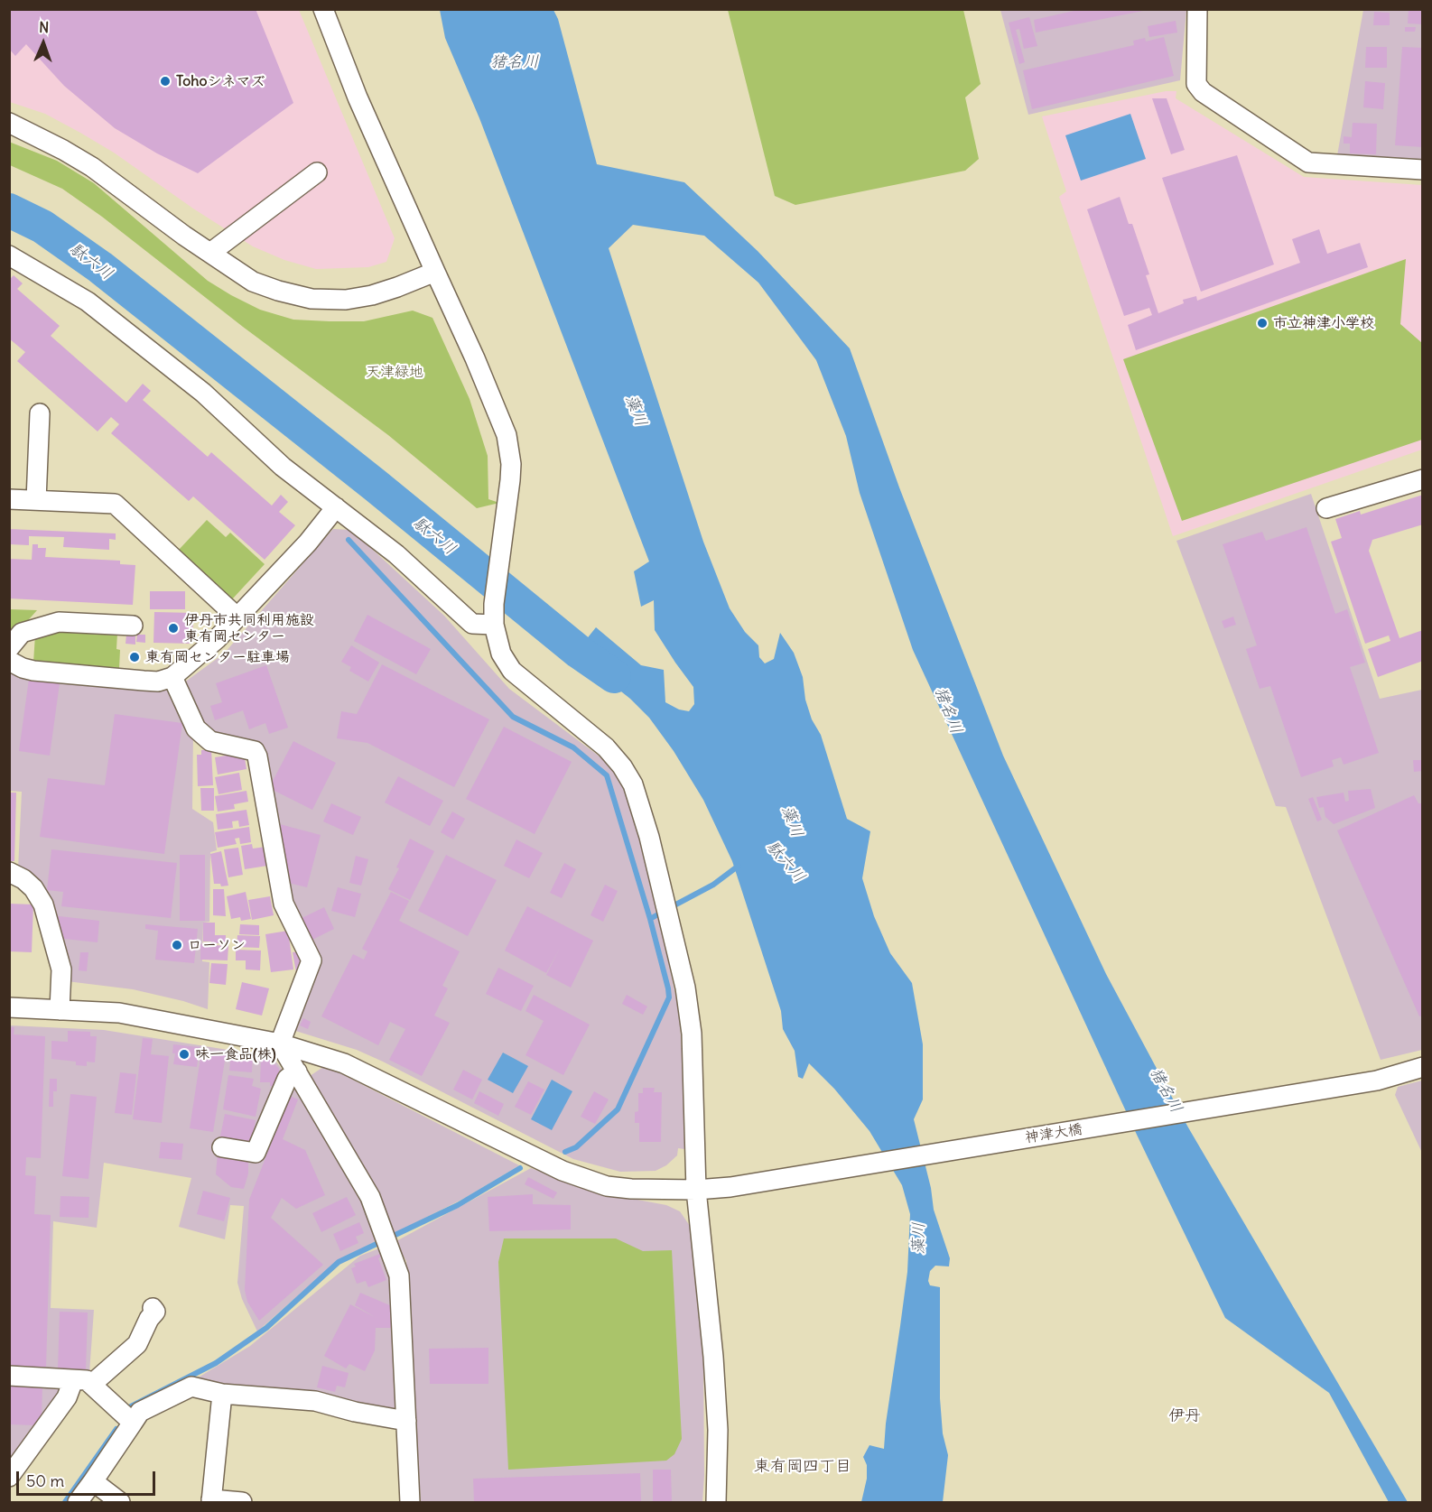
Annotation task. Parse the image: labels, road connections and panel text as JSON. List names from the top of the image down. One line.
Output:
{"streets":{"street":["神津大橋"]},"districts":["伊丹","東有岡四丁目"],"water":["猪名川","駄六川","藻川"],"parks":["天津緑地"],"places":["Tohoシネマズ","市立神津小学校","伊丹市共同利用施設 東有岡センター","東有岡センター駐車場","ローソン","味一食品(株)"],"scale_bar":"50 m","north":"top"}
